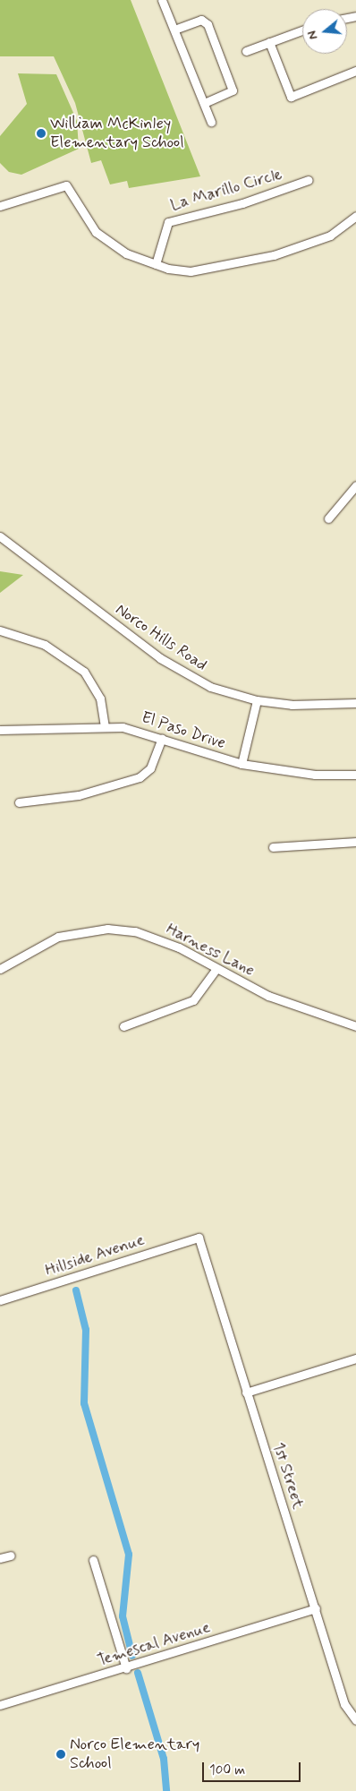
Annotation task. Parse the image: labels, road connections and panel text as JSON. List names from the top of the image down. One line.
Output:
{"streets":{"street":["La Marillo Circle","Norco Hills Road","El Paso Drive","Harness Lane","Hillside Avenue","1st Street","Temescal Avenue"]},"crossings":[["Hillside Avenue","1st Street"],["1st Street","Temescal Avenue"]],"places":["William McKinley Elementary School","Norco Elementary School"],"scale_bar":"100 m","north":"left"}
